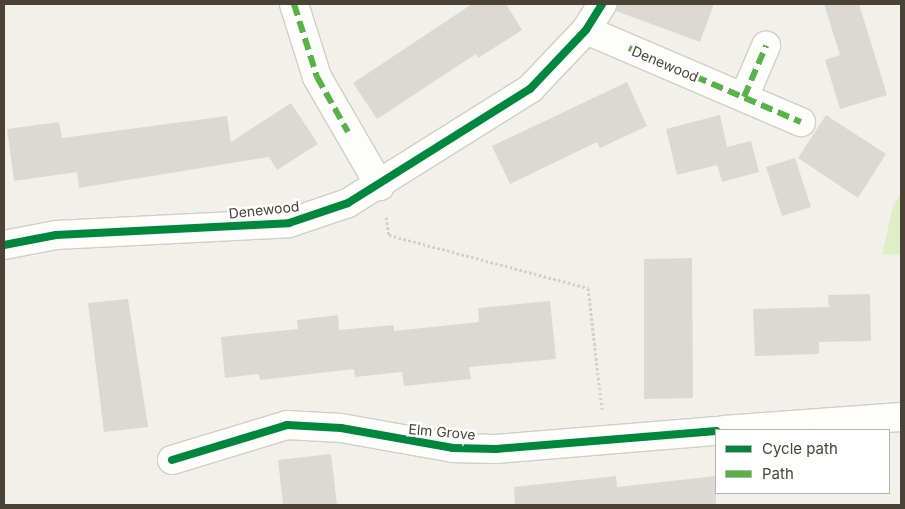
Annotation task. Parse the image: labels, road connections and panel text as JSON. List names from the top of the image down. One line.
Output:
{"streets":{"street":["Denewood","Elm Grove"]},"legend":["Cycle path","Path"]}
